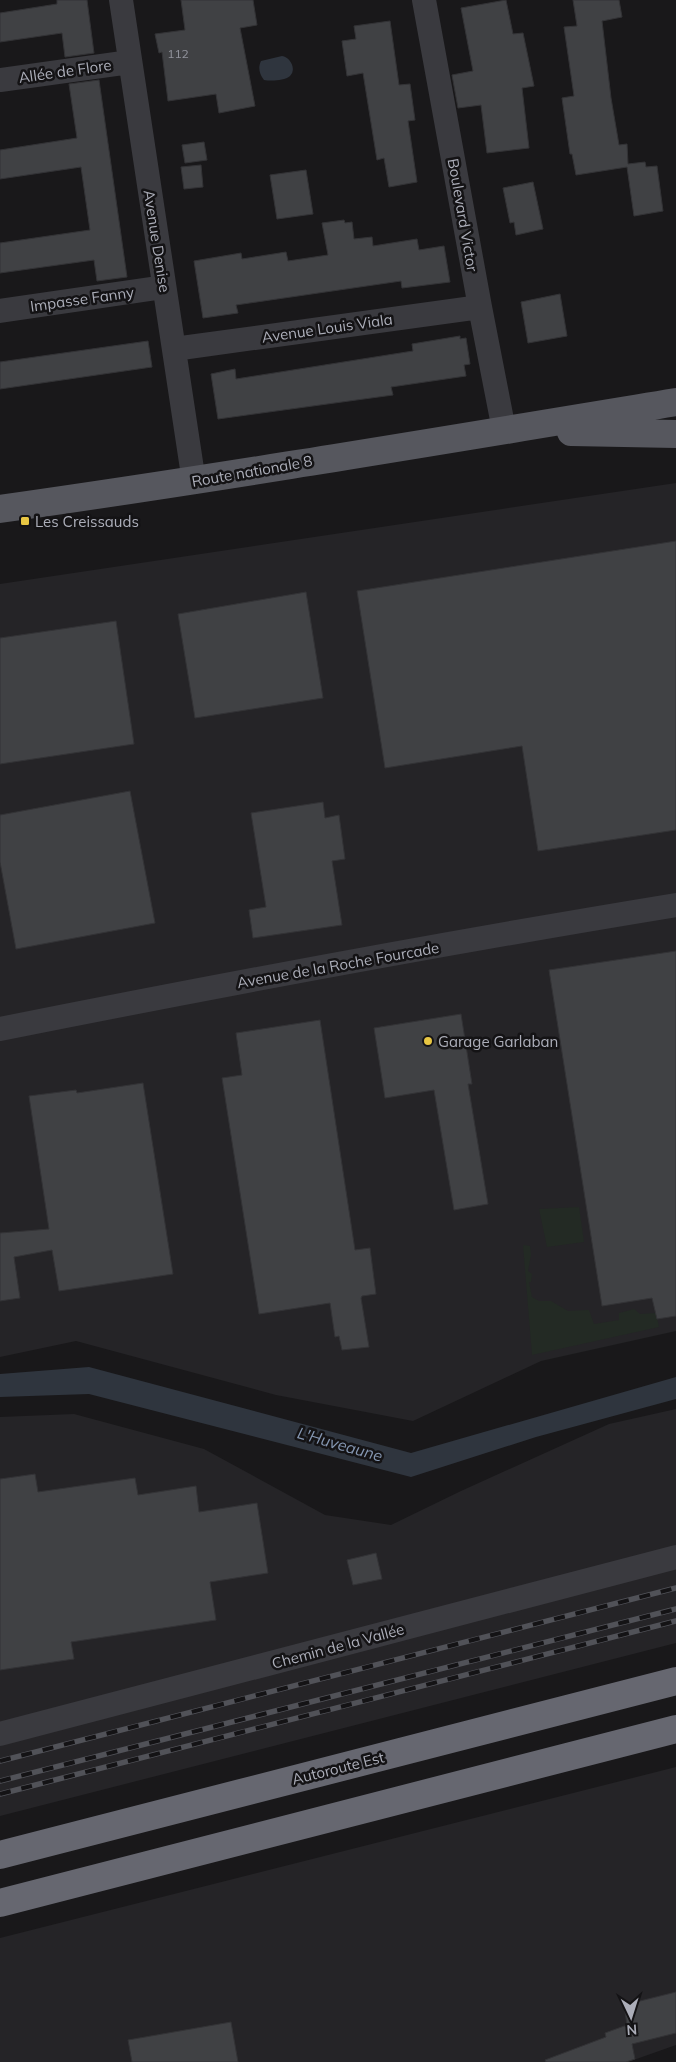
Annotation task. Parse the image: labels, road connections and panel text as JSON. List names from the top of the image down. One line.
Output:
{"streets":{"highway":["Autoroute Est"],"main road":["Route nationale 8"],"street":["Allée de Flore","Boulevard Victor","Avenue Denise","Impasse Fanny","Avenue Louis Viala","Avenue de la Roche Fourcade","Chemin de la Vallée"]},"crossings":[["Allée de Flore","Avenue Denise"],["Boulevard Victor","Avenue Louis Viala"],["Boulevard Victor","Route nationale 8"],["Avenue Denise","Impasse Fanny"],["Avenue Denise","Avenue Louis Viala"],["Avenue Denise","Route nationale 8"]],"water":["L'Huveaune"],"places":{"transit":["Les Creissauds"],"other":["Garage Garlaban"]},"house_numbers":["112"],"north":"bottom"}
